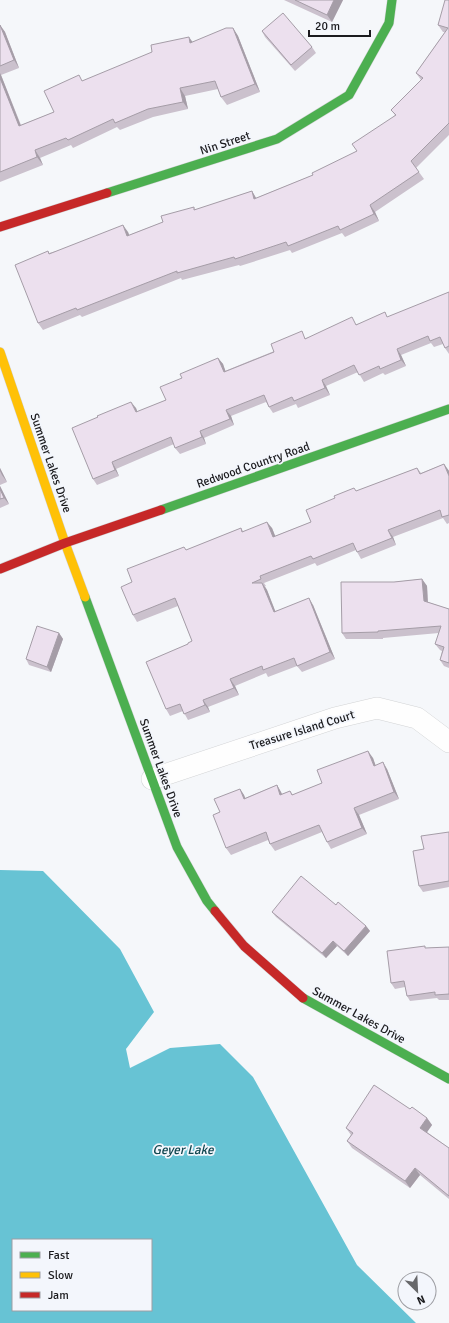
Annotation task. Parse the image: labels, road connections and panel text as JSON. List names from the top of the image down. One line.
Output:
{"streets":{"street":["Nin Street","Summer Lakes Drive","Redwood Country Road","Treasure Island Court"]},"crossings":[["Summer Lakes Drive","Redwood Country Road"],["Summer Lakes Drive","Treasure Island Court"]],"water":["Geyer Lake"],"legend":["Fast","Slow","Jam"],"scale_bar":"20 m","north":"bottom right"}
